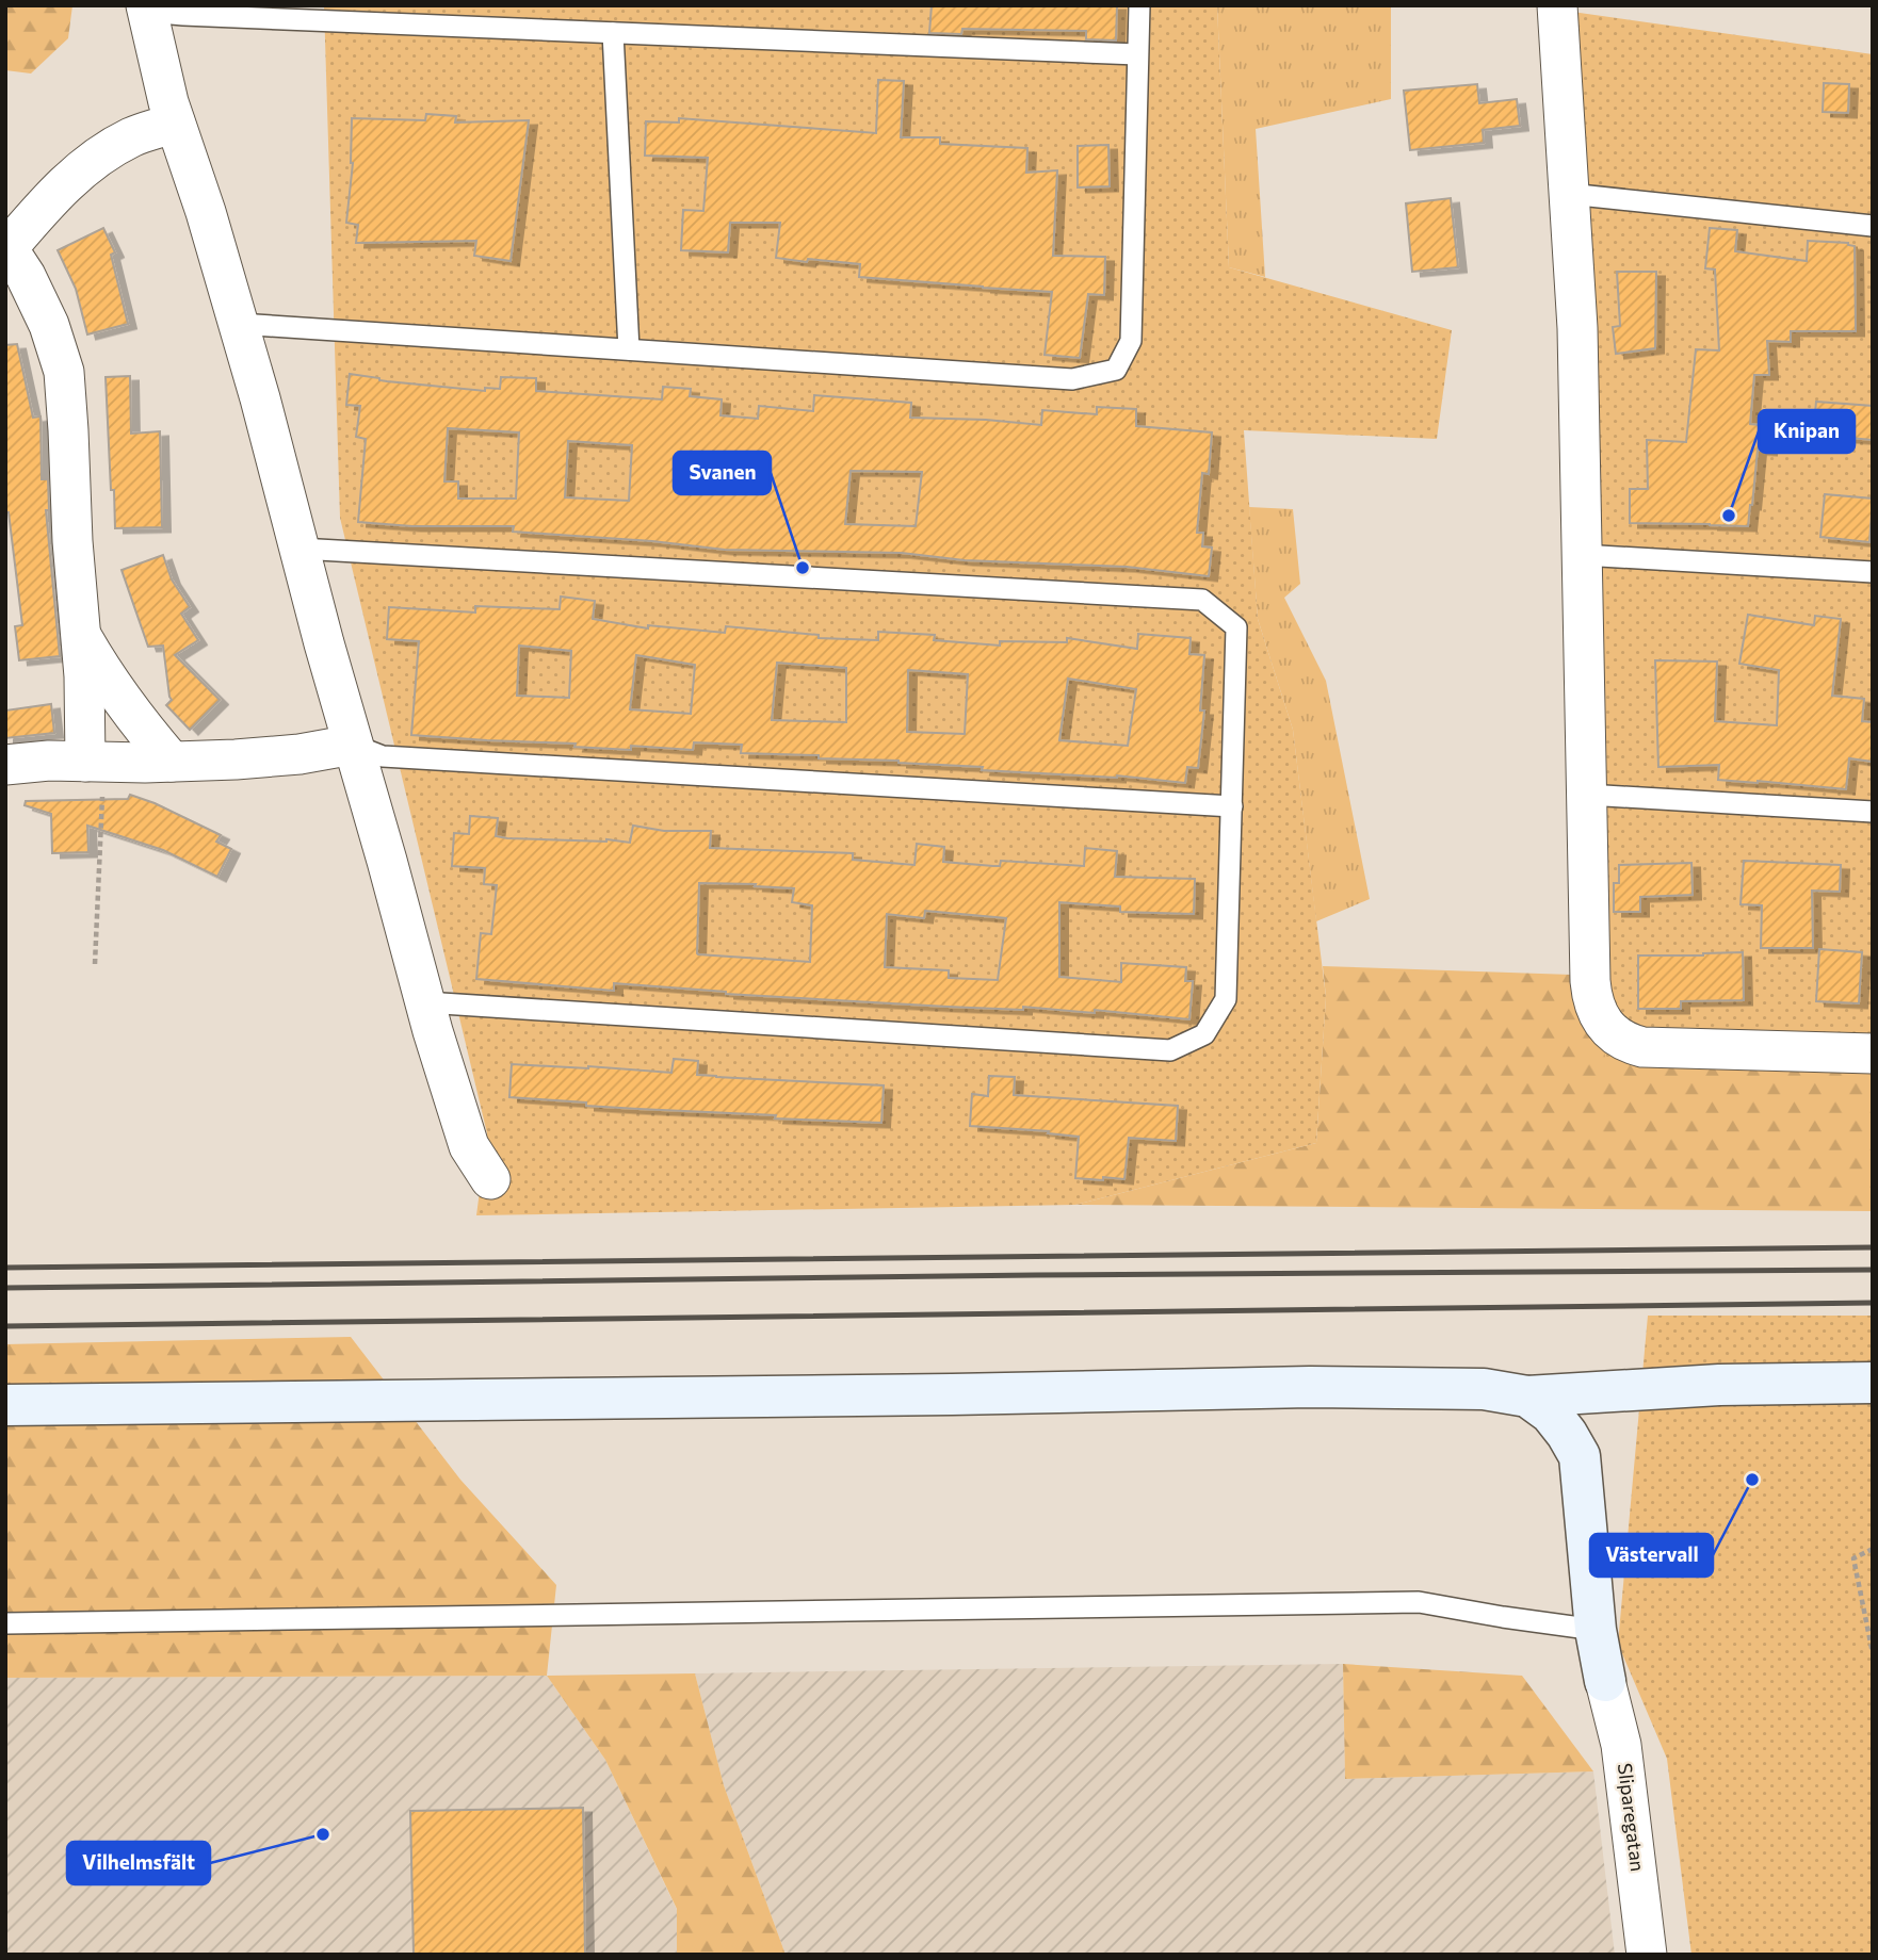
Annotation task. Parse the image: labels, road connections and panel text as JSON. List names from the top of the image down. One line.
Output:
{"streets":{"street":["Sliparegatan"]},"places":["Knipan","Svanen","Västervall","Vilhelmsfält"]}
